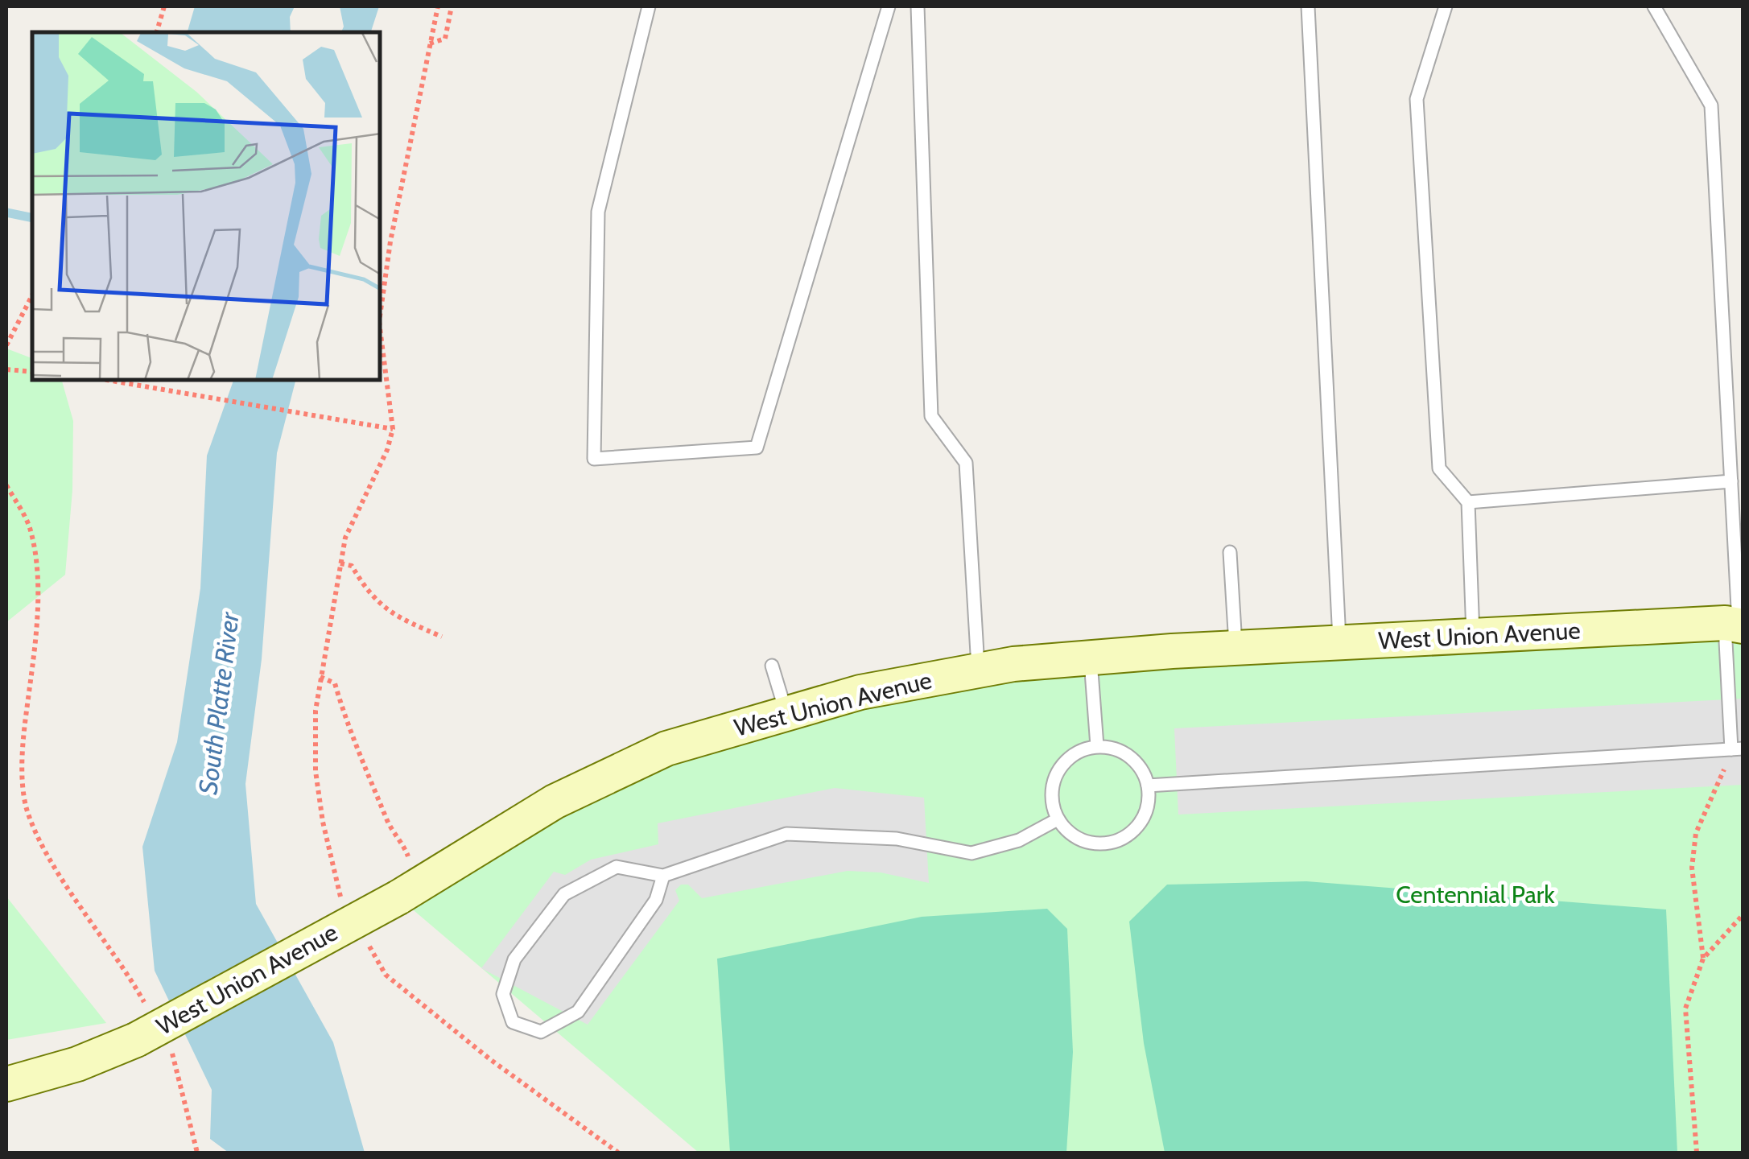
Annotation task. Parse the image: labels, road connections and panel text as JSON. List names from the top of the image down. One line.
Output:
{"streets":{"street":["West Union Avenue"]},"water":["South Platte River"],"parks":["Centennial Park"]}
